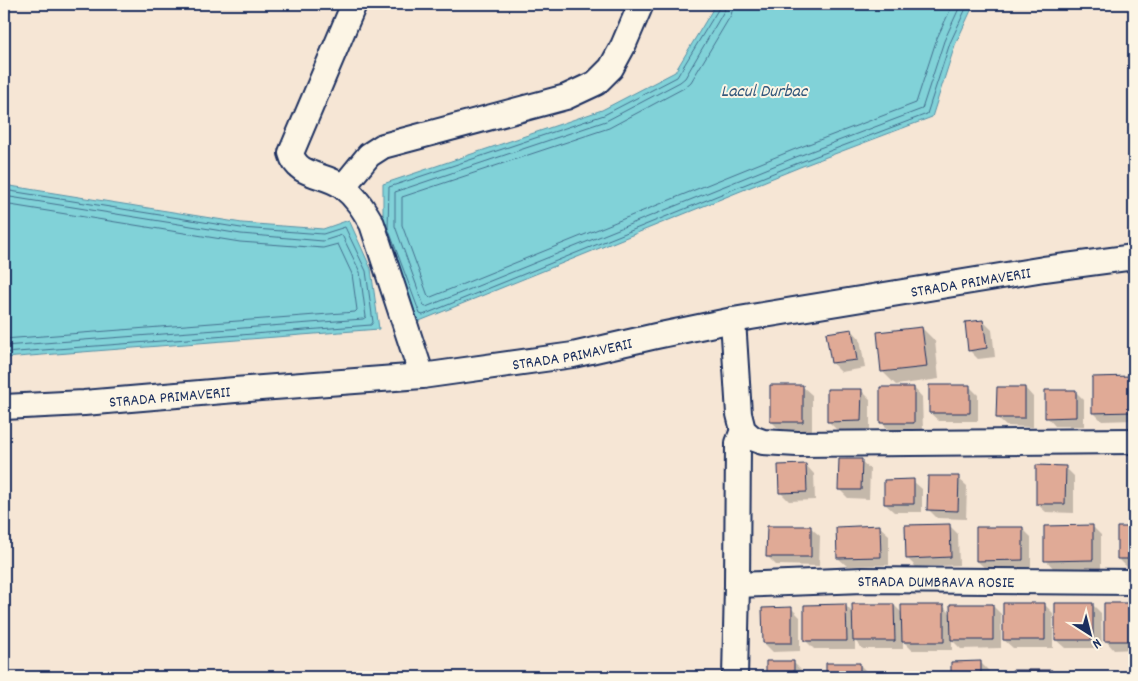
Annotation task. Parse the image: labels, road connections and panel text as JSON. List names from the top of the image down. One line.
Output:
{"streets":{"street":["STRADA PRIMAVERII","STRADA DUMBRAVA ROSIE"]},"water":["Lacul Durbac"],"north":"bottom right"}
